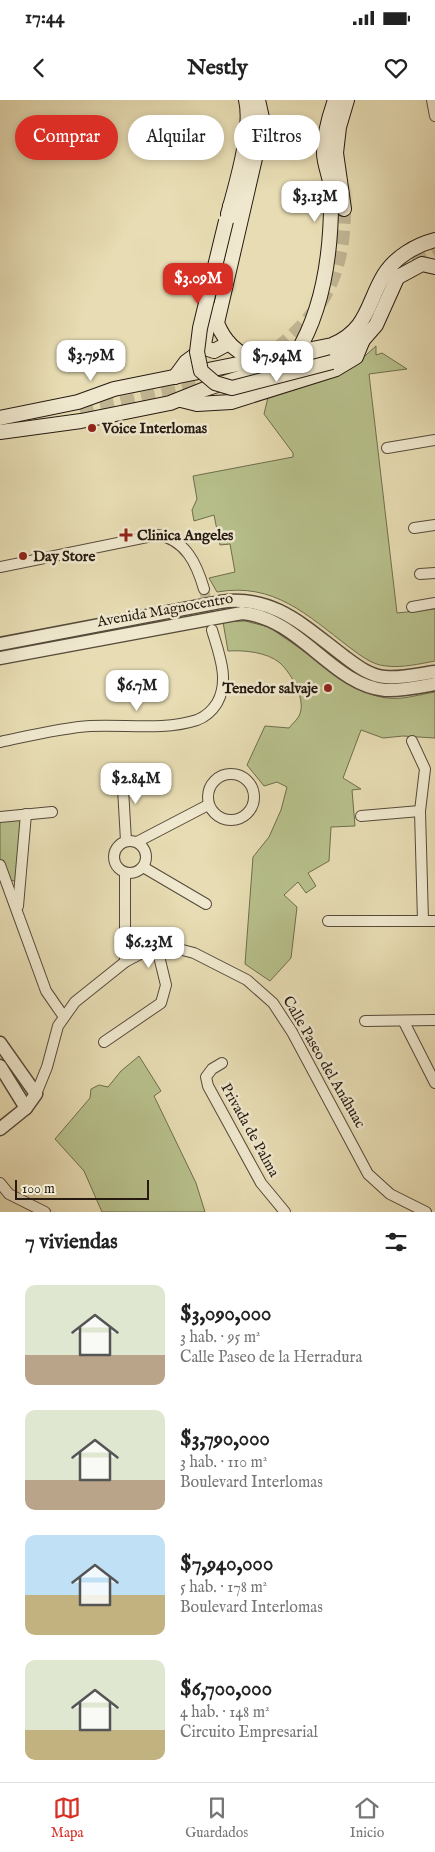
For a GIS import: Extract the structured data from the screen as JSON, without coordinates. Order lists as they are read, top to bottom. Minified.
{"streets":{"street":["Avenida Magnocentro","Calle Paseo del Anáhuac","Privada de Palma"]},"places":{"other":["Voice Interlomas","Day Store","Tenedor salvaje"],"health":["Clinica Angeles"]},"scale_bar":"100 m","page":{"status":"17:44","header":"Nestly","chip":["Comprar","Alquilar","Filtros"],"price":["$3.13M","$3.09M","$3.79M","$7.94M","$6.7M","$2.84M","$6.23M"],"scale":"100 m","heading":"7 viviendas","list":[{"name":"$3,090,000","note":"3 hab. · 95 m² · Calle Paseo de la Herradura"},{"name":"$3,790,000","note":"3 hab. · 110 m² · Boulevard Interlomas"},{"name":"$7,940,000","note":"5 hab. · 178 m² · Boulevard Interlomas"},{"name":"$6,700,000","note":"4 hab. · 148 m² · Circuito Empresarial"}],"tabs":["Mapa","Guardados","Inicio"]}}
